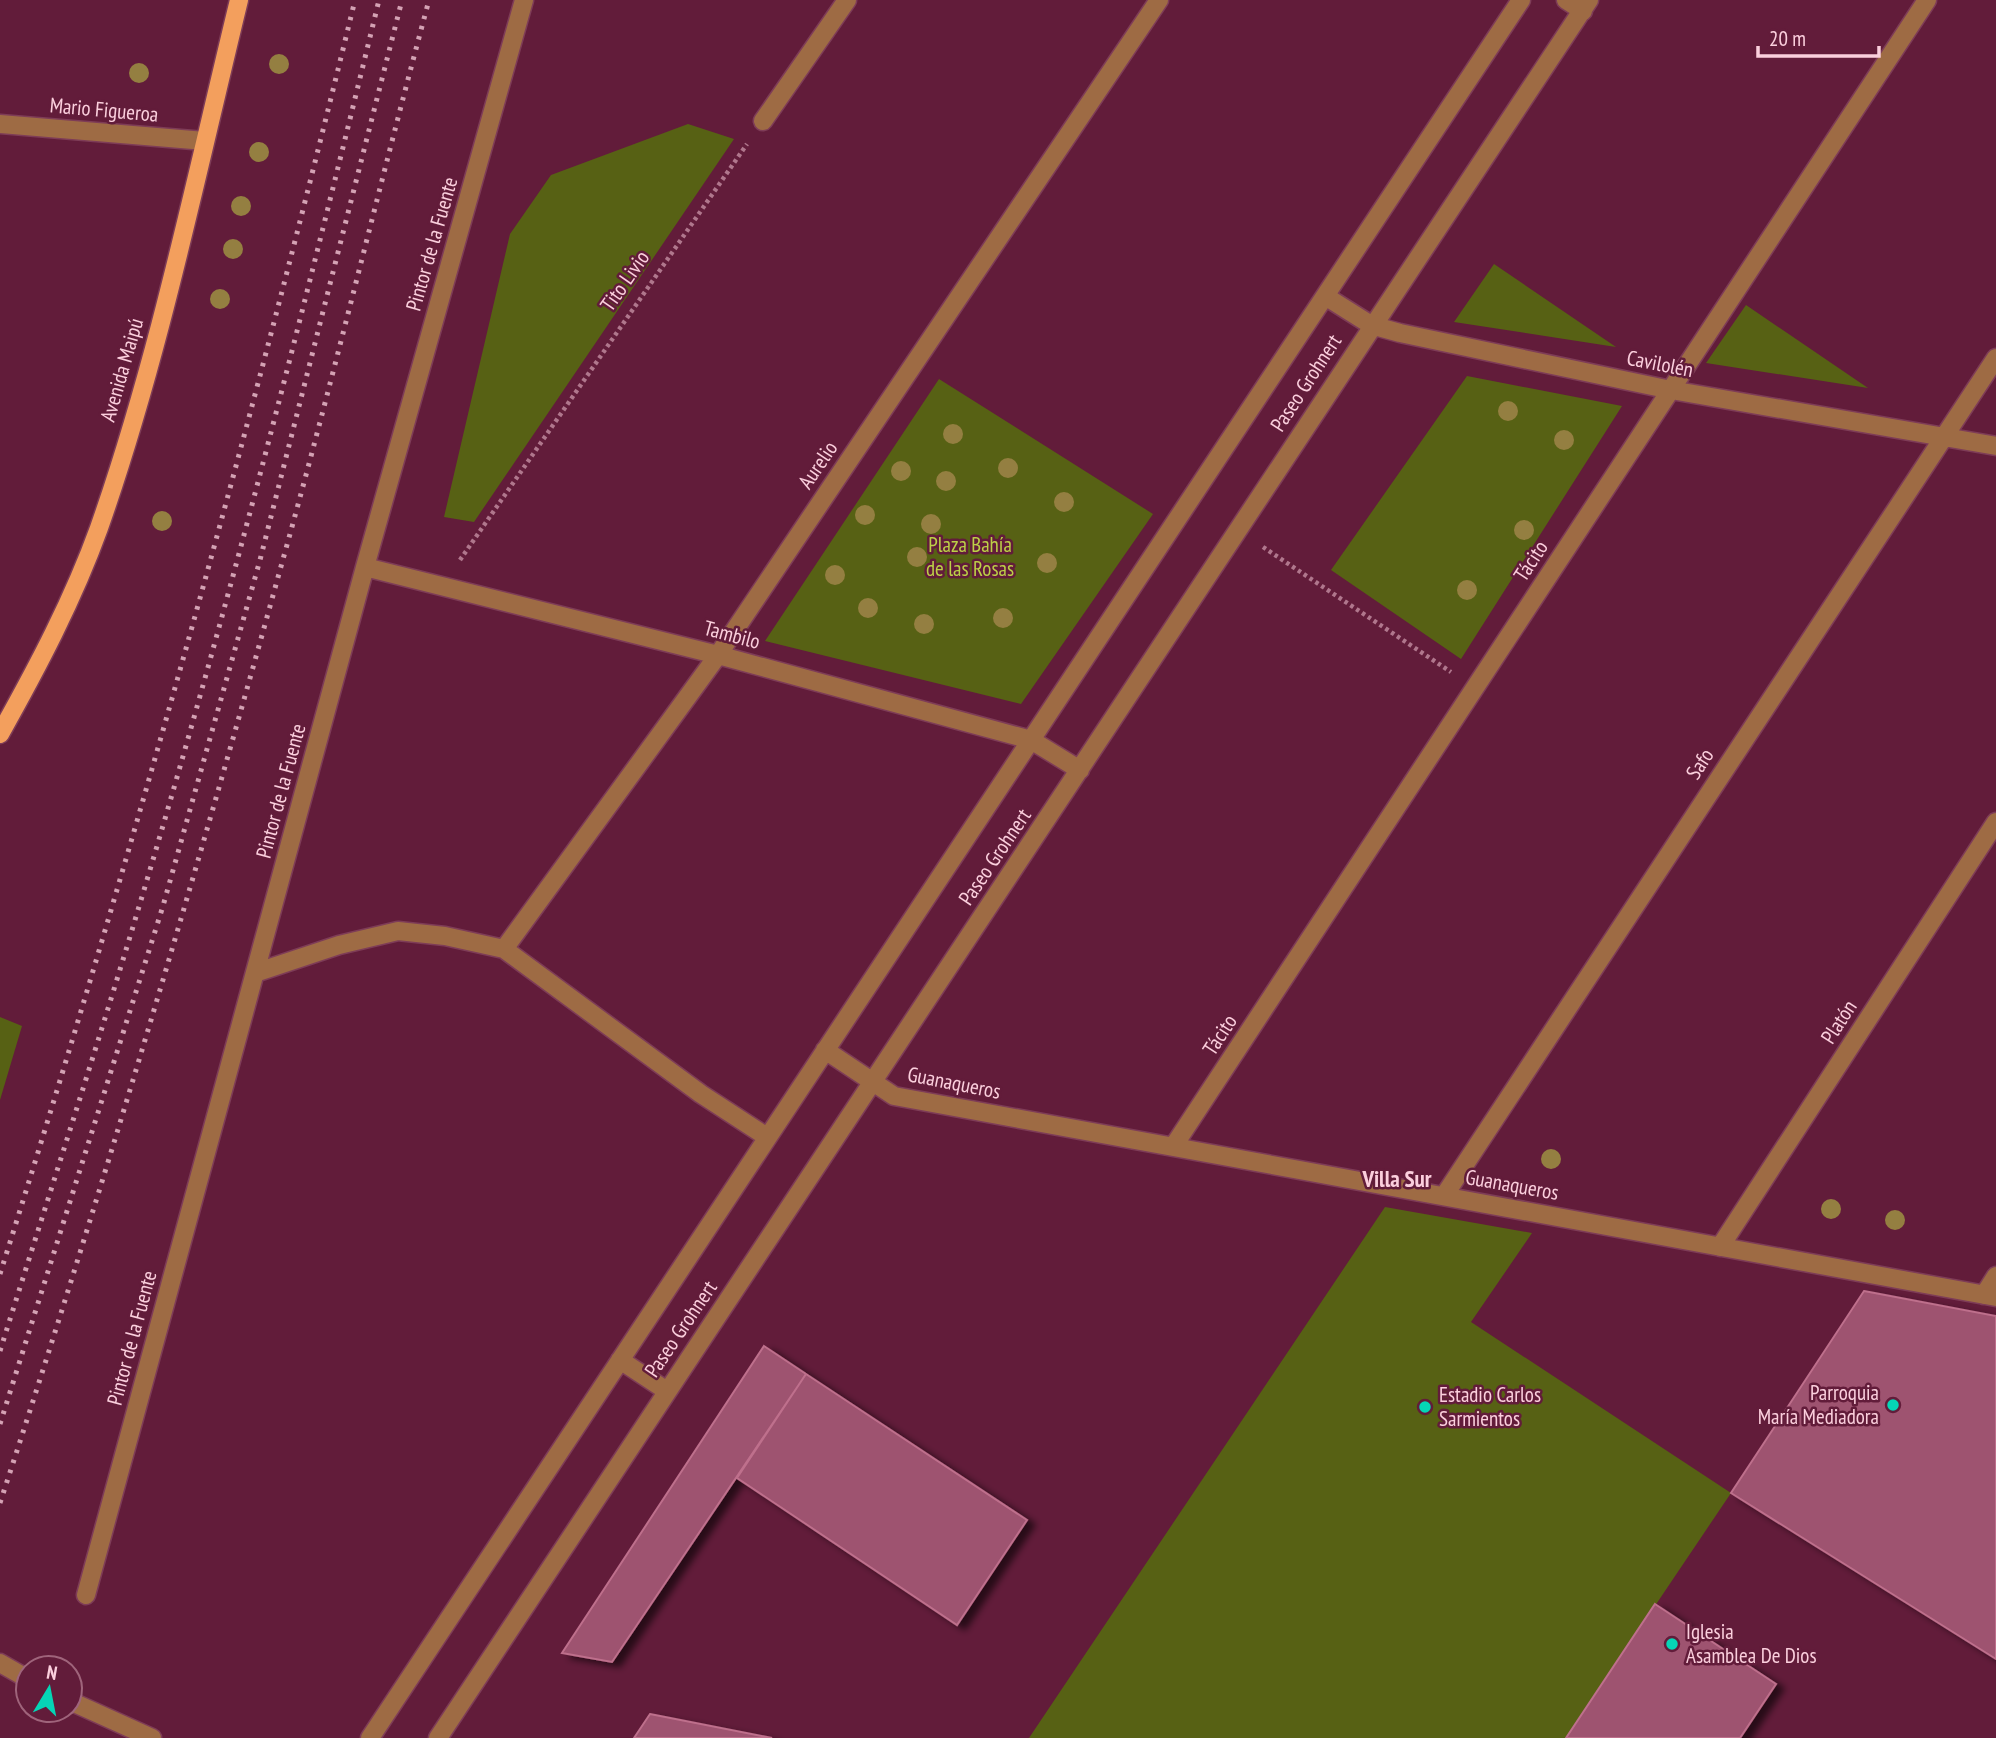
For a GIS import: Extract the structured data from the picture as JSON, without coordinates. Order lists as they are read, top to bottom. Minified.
{"streets":{"main road":["Avenida Maipú"],"street":["Mario Figueroa","Pintor de la Fuente","Cavilolén","Paseo Grohnert","Aurelio","Tácito","Tambilo","Safo","Platón","Guanaqueros"],"path":["Tito Livio"]},"crossings":[["Mario Figueroa","Avenida Maipú"],["Pintor de la Fuente","Tambilo"],["Tito Livio","Tambilo"],["Cavilolén","Paseo Grohnert"],["Cavilolén","Tácito"],["Cavilolén","Safo"],["Paseo Grohnert","Tambilo"],["Paseo Grohnert","Guanaqueros"],["Aurelio","Tambilo"],["Tácito","Guanaqueros"],["Safo","Guanaqueros"],["Platón","Guanaqueros"]],"districts":["Villa Sur"],"parks":["Plaza Bahía de las Rosas"],"places":["Parroquia María Mediadora","Estadio Carlos Sarmientos","Iglesia Asamblea De Dios"],"scale_bar":"20 m","north":"top"}
